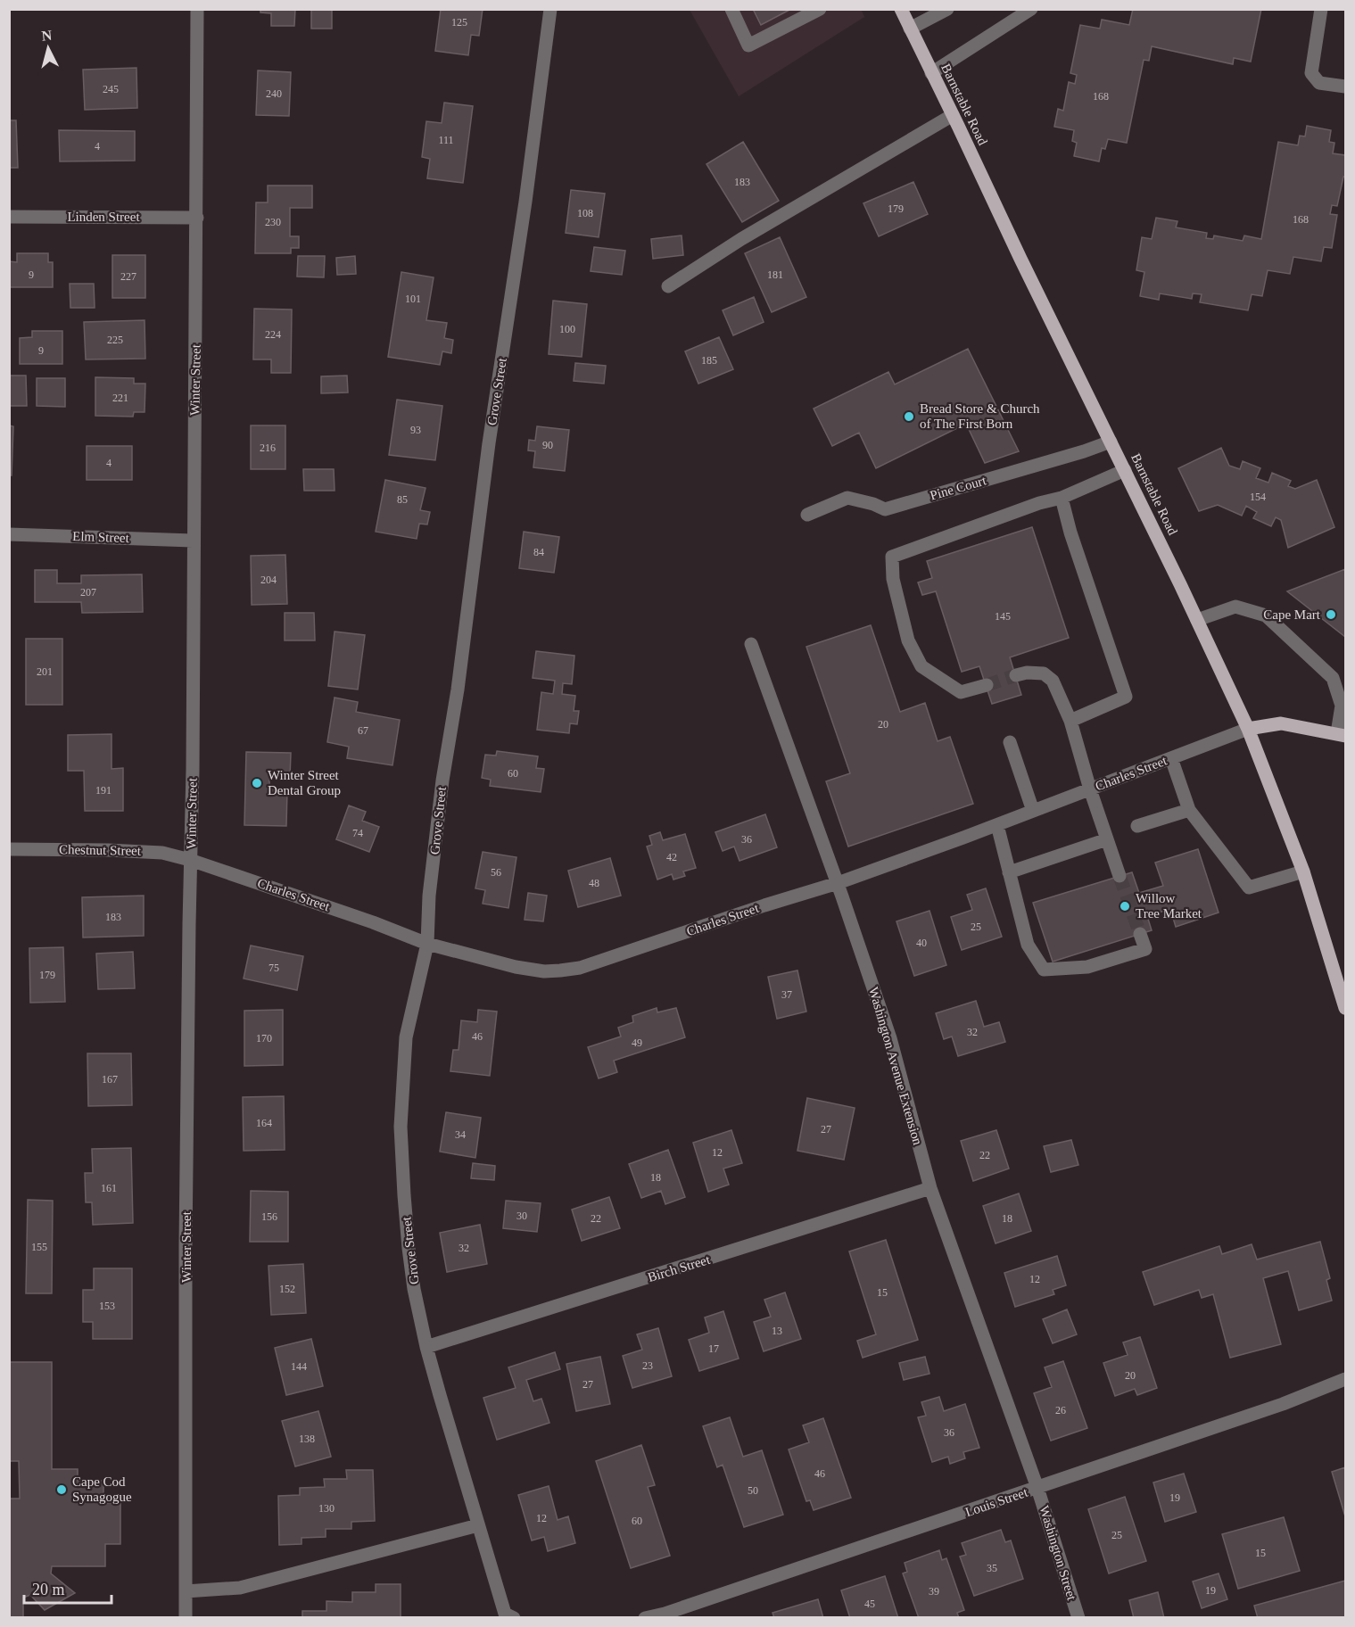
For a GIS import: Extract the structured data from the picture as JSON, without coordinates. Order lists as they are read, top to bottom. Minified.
{"streets":{"main road":["Barnstable Road"],"street":["Linden Street","Winter Street","Grove Street","Pine Court","Elm Street","Charles Street","Chestnut Street","Washington Avenue Extension","Birch Street","Louis Street","Washington Street"]},"crossings":[["Barnstable Road","Pine Court"],["Barnstable Road","Charles Street"],["Linden Street","Winter Street"],["Winter Street","Elm Street"],["Winter Street","Charles Street"],["Winter Street","Chestnut Street"],["Grove Street","Charles Street"],["Grove Street","Birch Street"],["Charles Street","Chestnut Street"],["Charles Street","Washington Avenue Extension"],["Washington Avenue Extension","Birch Street"],["Washington Avenue Extension","Louis Street"],["Washington Avenue Extension","Washington Street"],["Louis Street","Washington Street"]],"places":["Bread Store & Church of The First Born","Cape Mart","Winter Street Dental Group","Willow Tree Market","Cape Cod Synagogue"],"house_numbers":["125","245","240","168","111","4","183","179","108","168","230","9","181","227","101","100","224","225","9","185","221","93","90","216","4","154","85","84","204","207","145","201","20","67","60","191","74","36","42","56","48","183","25","40","75","179","37","32","46","170","49","167","164","27","34","12","22","18","161","30","156","22","18","155","32","12","152","15","153","13","17","23","144","20","27","26","36","138","46","50","19","130","12","60","25","15","35","19","39","45"],"scale_bar":"20 m","north":"top"}
